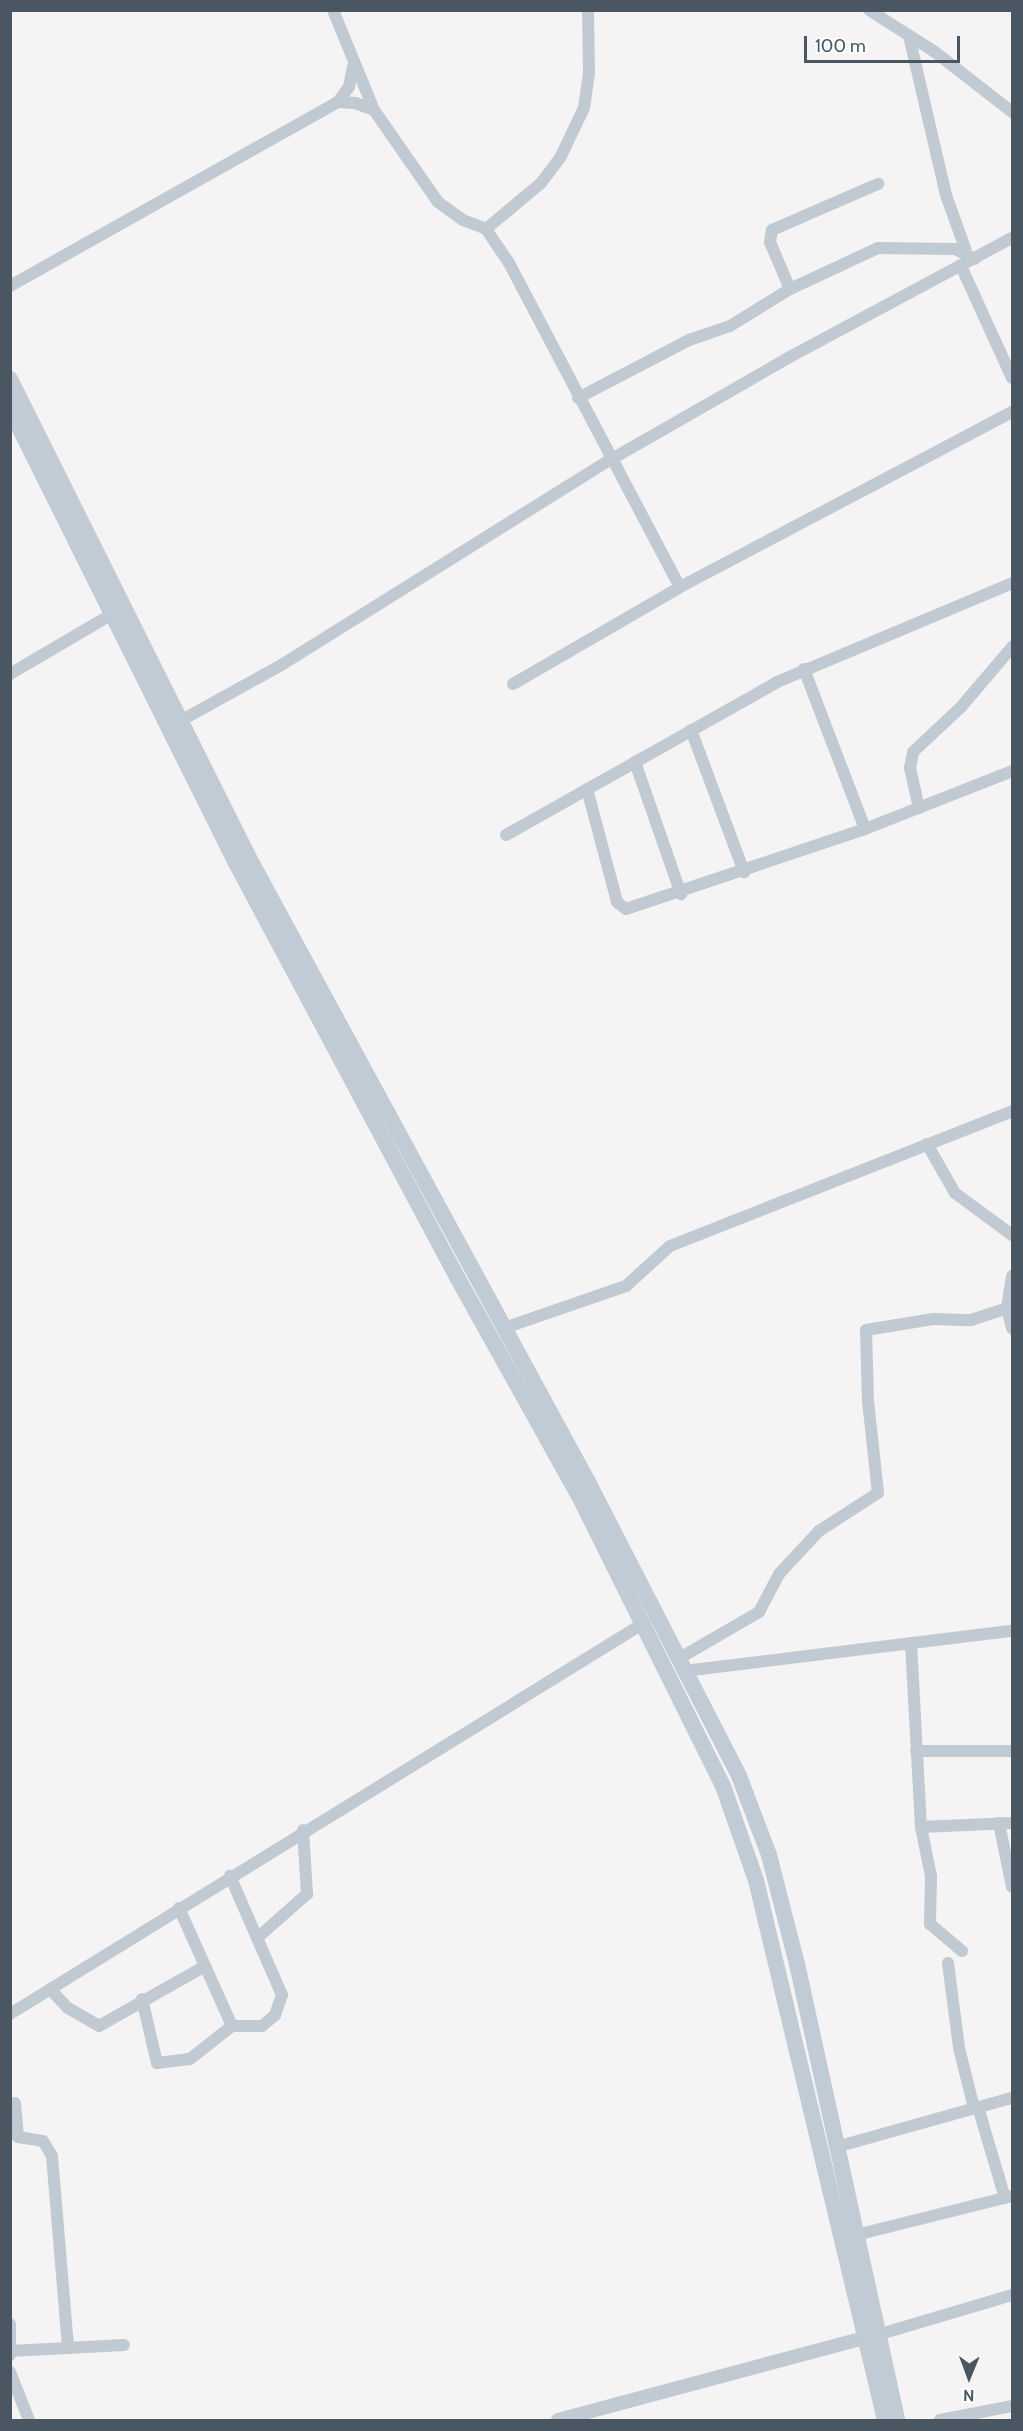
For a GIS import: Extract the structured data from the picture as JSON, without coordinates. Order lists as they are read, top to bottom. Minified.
{"scale_bar":"100 m","north":"bottom"}
